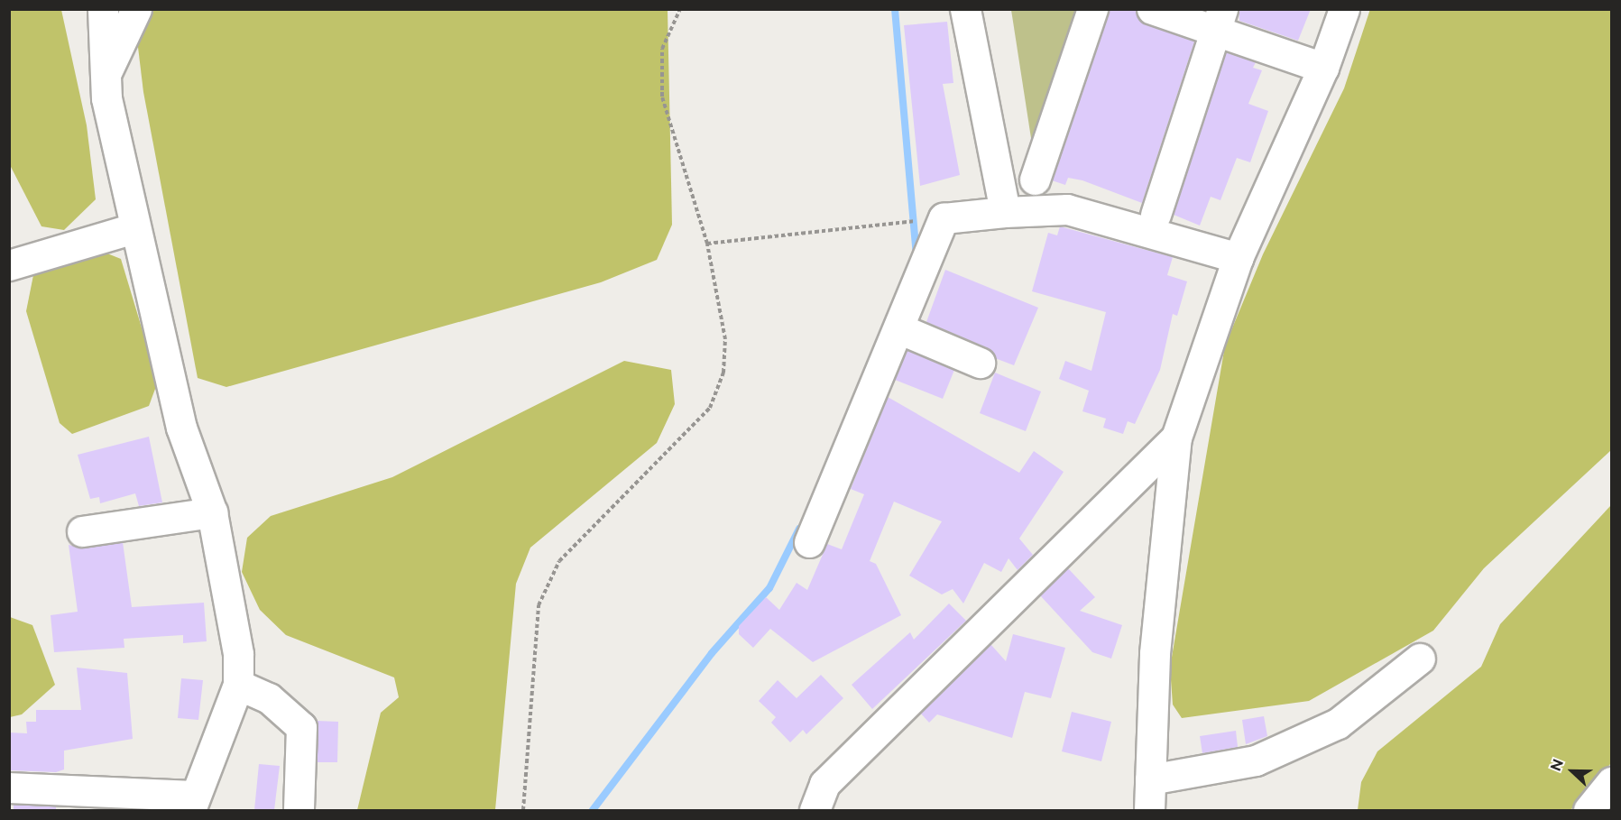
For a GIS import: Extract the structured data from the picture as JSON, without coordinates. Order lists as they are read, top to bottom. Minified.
{"north":"left"}
